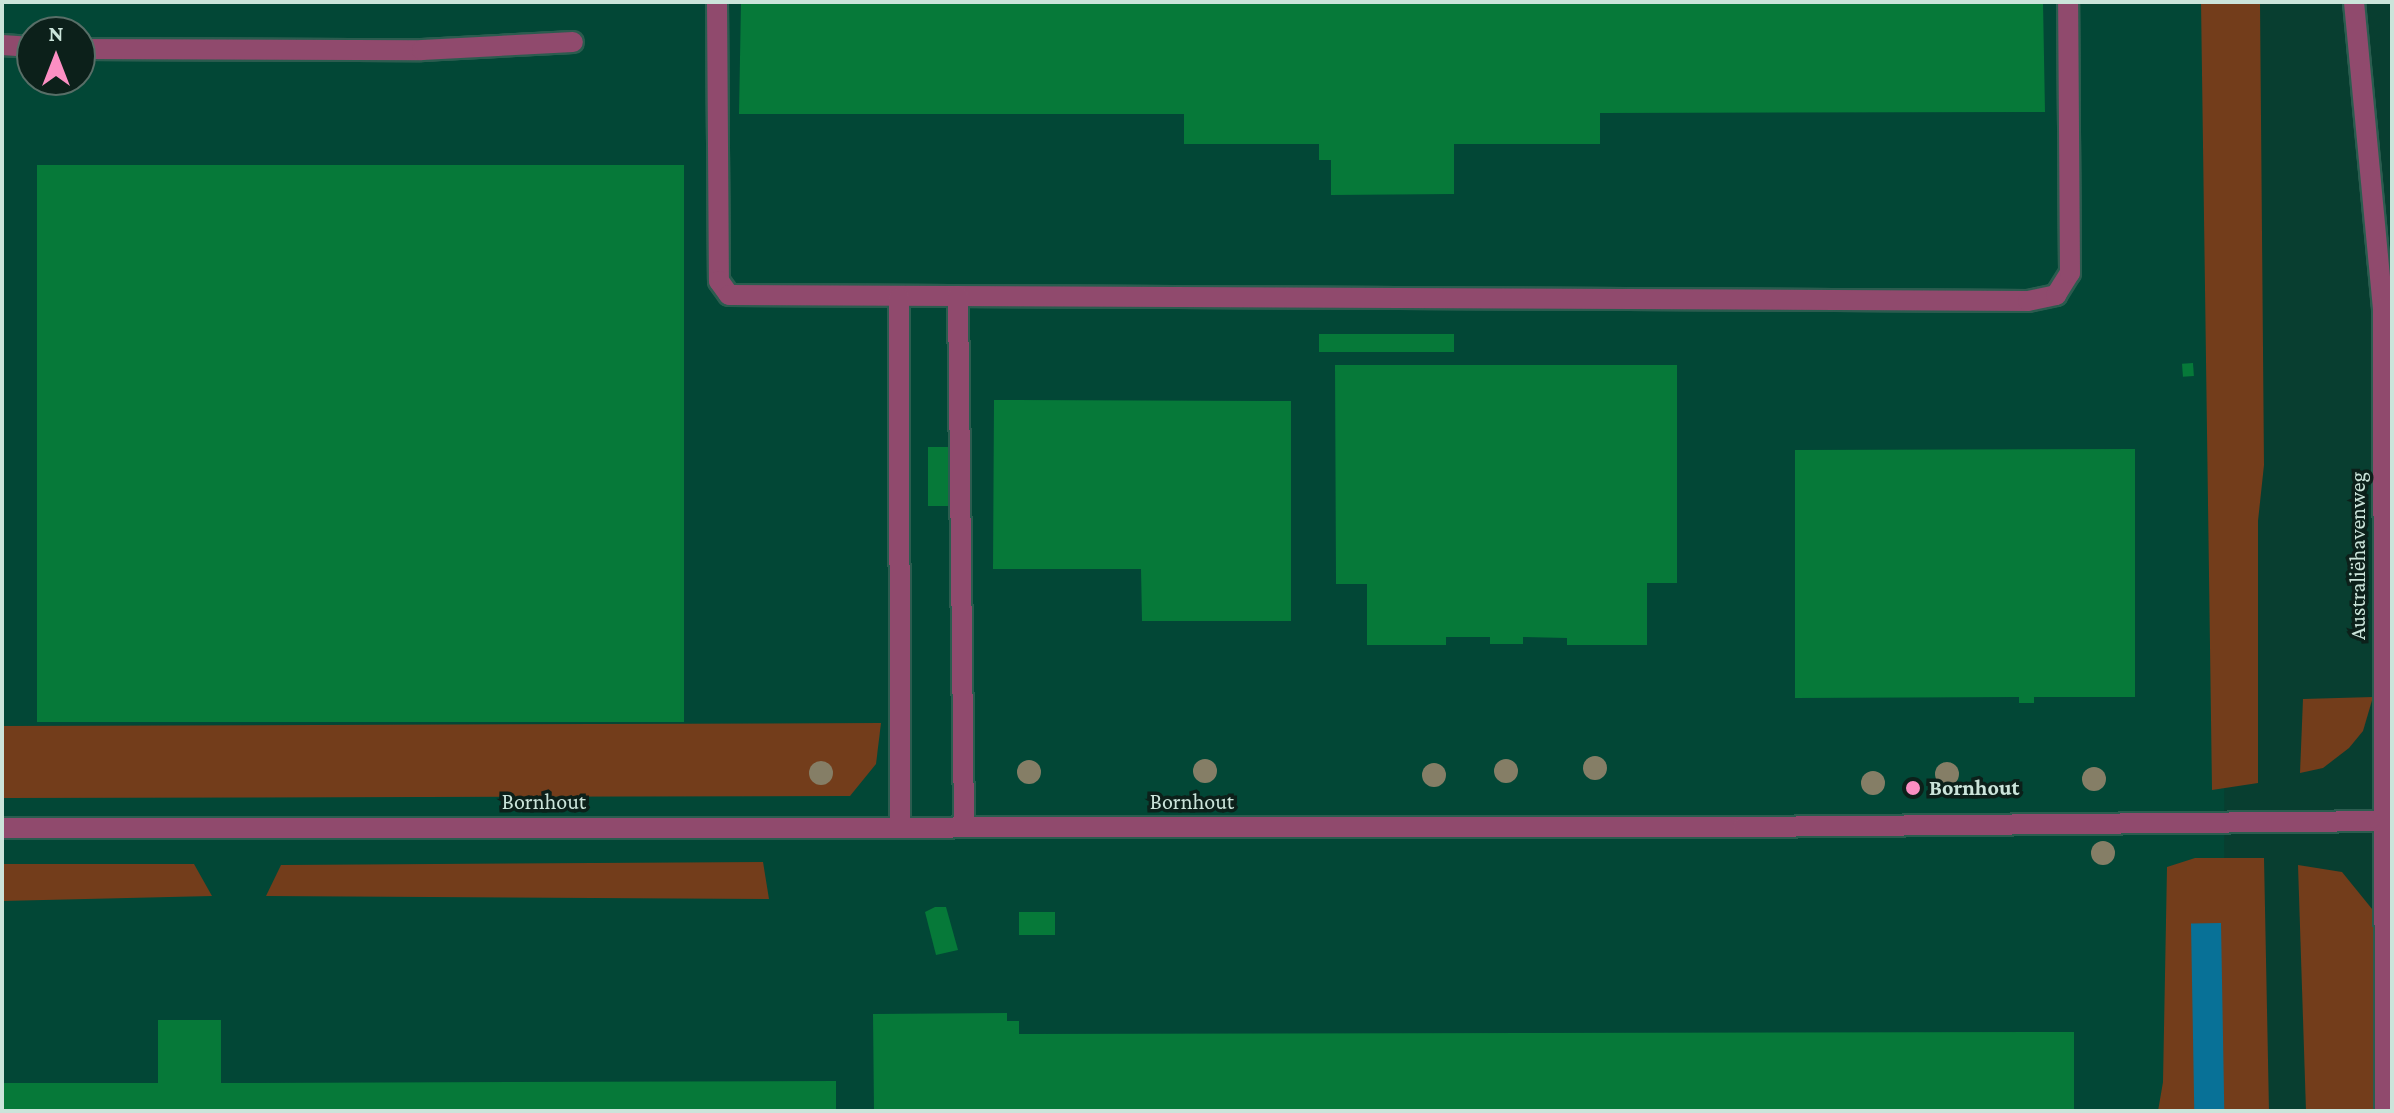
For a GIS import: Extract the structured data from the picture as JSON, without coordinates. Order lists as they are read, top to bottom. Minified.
{"streets":{"street":["Australiëhavenweg","Bornhout"]},"crossings":[["Australiëhavenweg","Bornhout"]],"places":["Bornhout"],"north":"top"}
